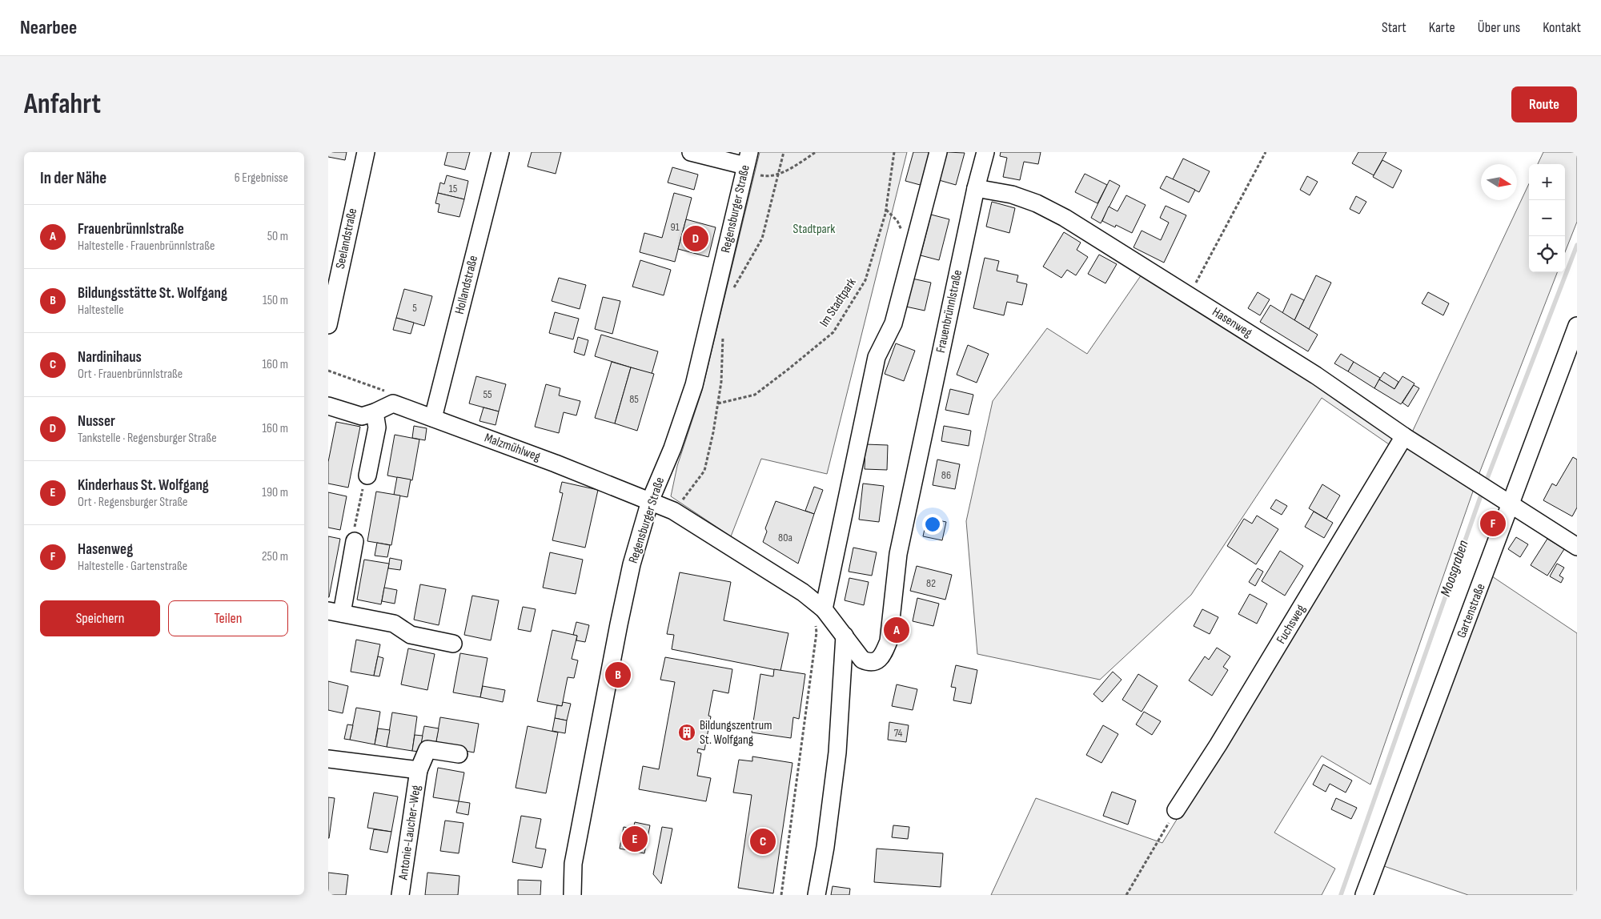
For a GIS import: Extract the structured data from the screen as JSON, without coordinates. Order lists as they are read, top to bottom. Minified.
{"streets":{"street":["Regensburger Straße","Seelandstraße","Hollandstraße","Frauenbrünnlstraße","Hasenweg","Malzmühlweg","Gartenstraße","Fuchsweg","Antonie-Laucher-Weg"],"path":["Im Stadtpark"]},"crossings":[["Regensburger Straße","Frauenbrünnlstraße"],["Regensburger Straße","Malzmühlweg"],["Hollandstraße","Malzmühlweg"],["Frauenbrünnlstraße","Hasenweg"],["Frauenbrünnlstraße","Malzmühlweg"],["Hasenweg","Gartenstraße"],["Hasenweg","Fuchsweg"]],"water":["Moosgraben"],"parks":["Stadtpark"],"places":{"building":["Bildungszentrum St. Wolfgang"]},"house_numbers":["15","91","5","55","85","86","80a","82","74"],"north":"right","page":{"header":"Nearbee","nav":["Start","Karte","Über uns","Kontakt"],"buttons":["Route",["Speichern","Teilen"]],"title":"Anfahrt","heading":["In der Nähe","6 Ergebnisse"],"map_buttons":["+","−"],"list":[{"mark":"A","name":"Frauenbrünnlstraße","note":"Haltestelle · Frauenbrünnlstraße","value":"50 m"},{"mark":"B","name":"Bildungsstätte St. Wolfgang","note":"Haltestelle","value":"150 m"},{"mark":"C","name":"Nardinihaus","note":"Ort · Frauenbrünnlstraße","value":"160 m"},{"mark":"D","name":"Nusser","note":"Tankstelle · Regensburger Straße","value":"160 m"},{"mark":"E","name":"Kinderhaus St. Wolfgang","note":"Ort · Regensburger Straße","value":"190 m"},{"mark":"F","name":"Hasenweg","note":"Haltestelle · Gartenstraße","value":"250 m"}],"pins":["D","F","A","B","E","C"]}}
